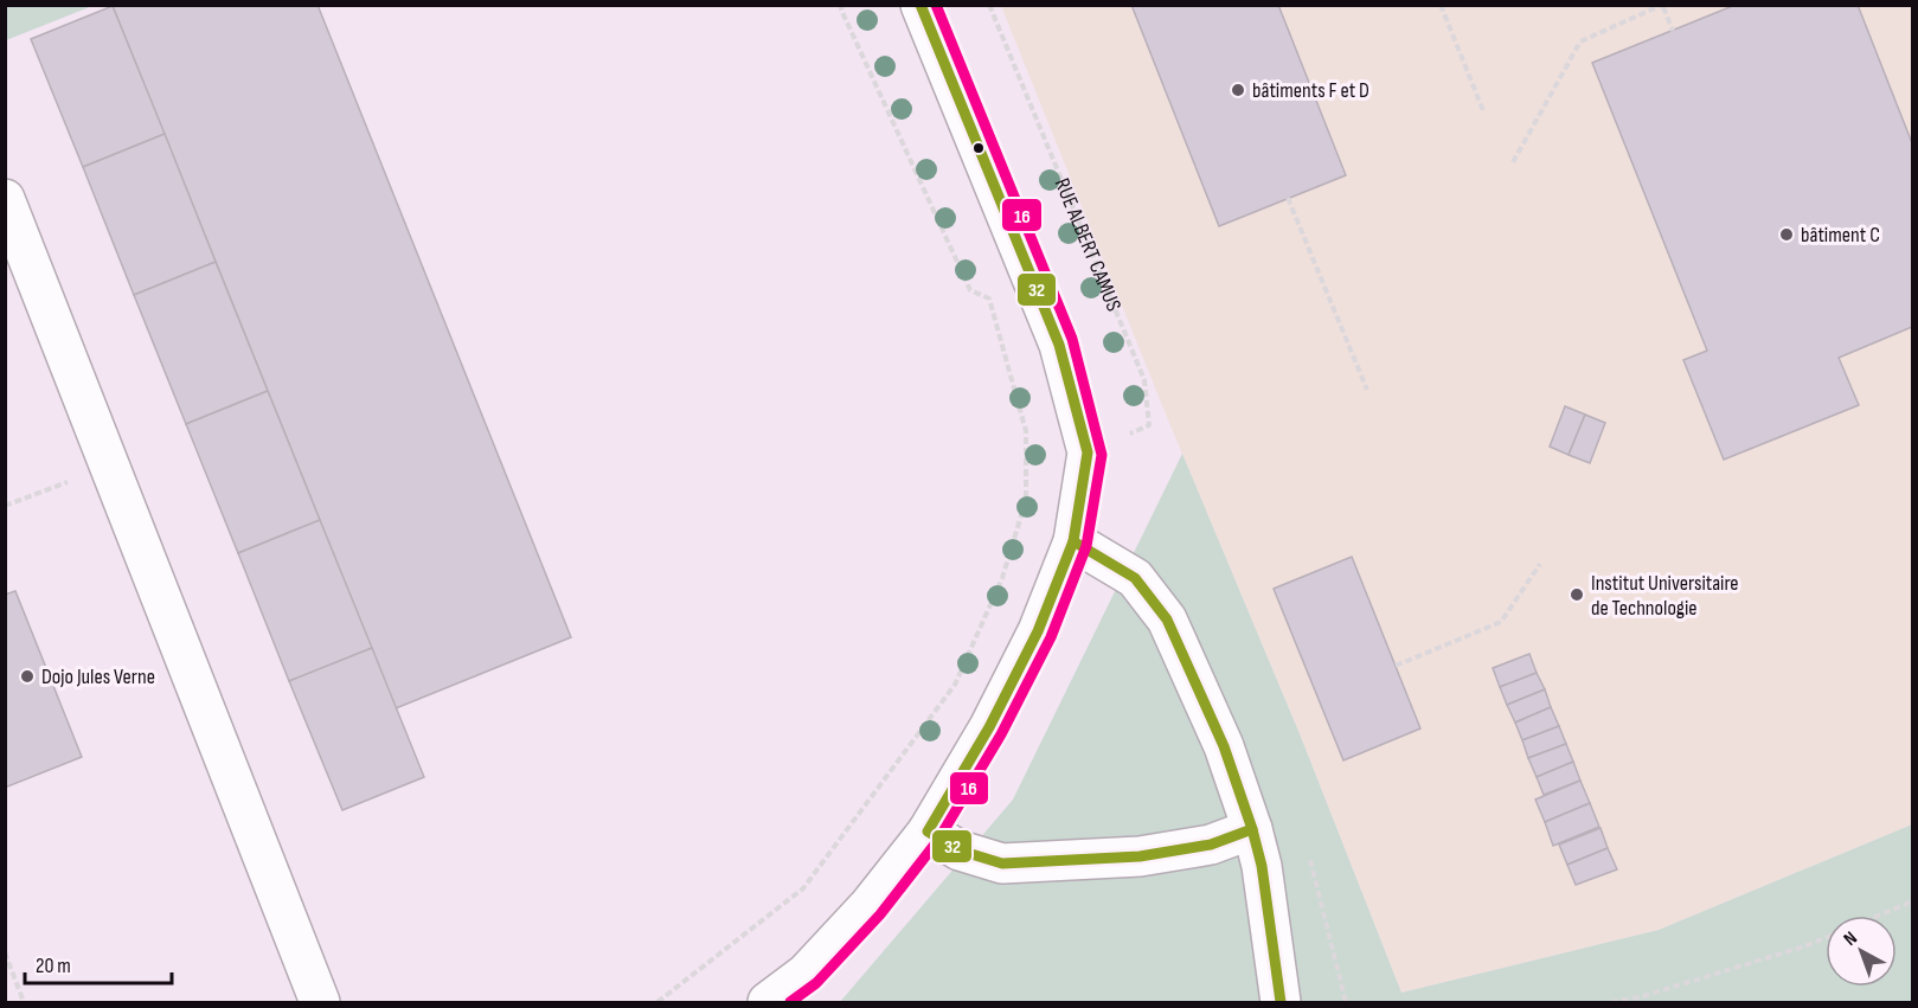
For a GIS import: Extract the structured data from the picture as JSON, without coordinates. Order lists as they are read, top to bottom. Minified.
{"streets":{"path":["RUE ALBERT CAMUS"]},"places":["bâtiments F et D","bâtiment C","Institut Universitaire de Technologie","Dojo Jules Verne"],"lines":["transit line 32","transit line 16"],"scale_bar":"20 m","north":"top left"}
